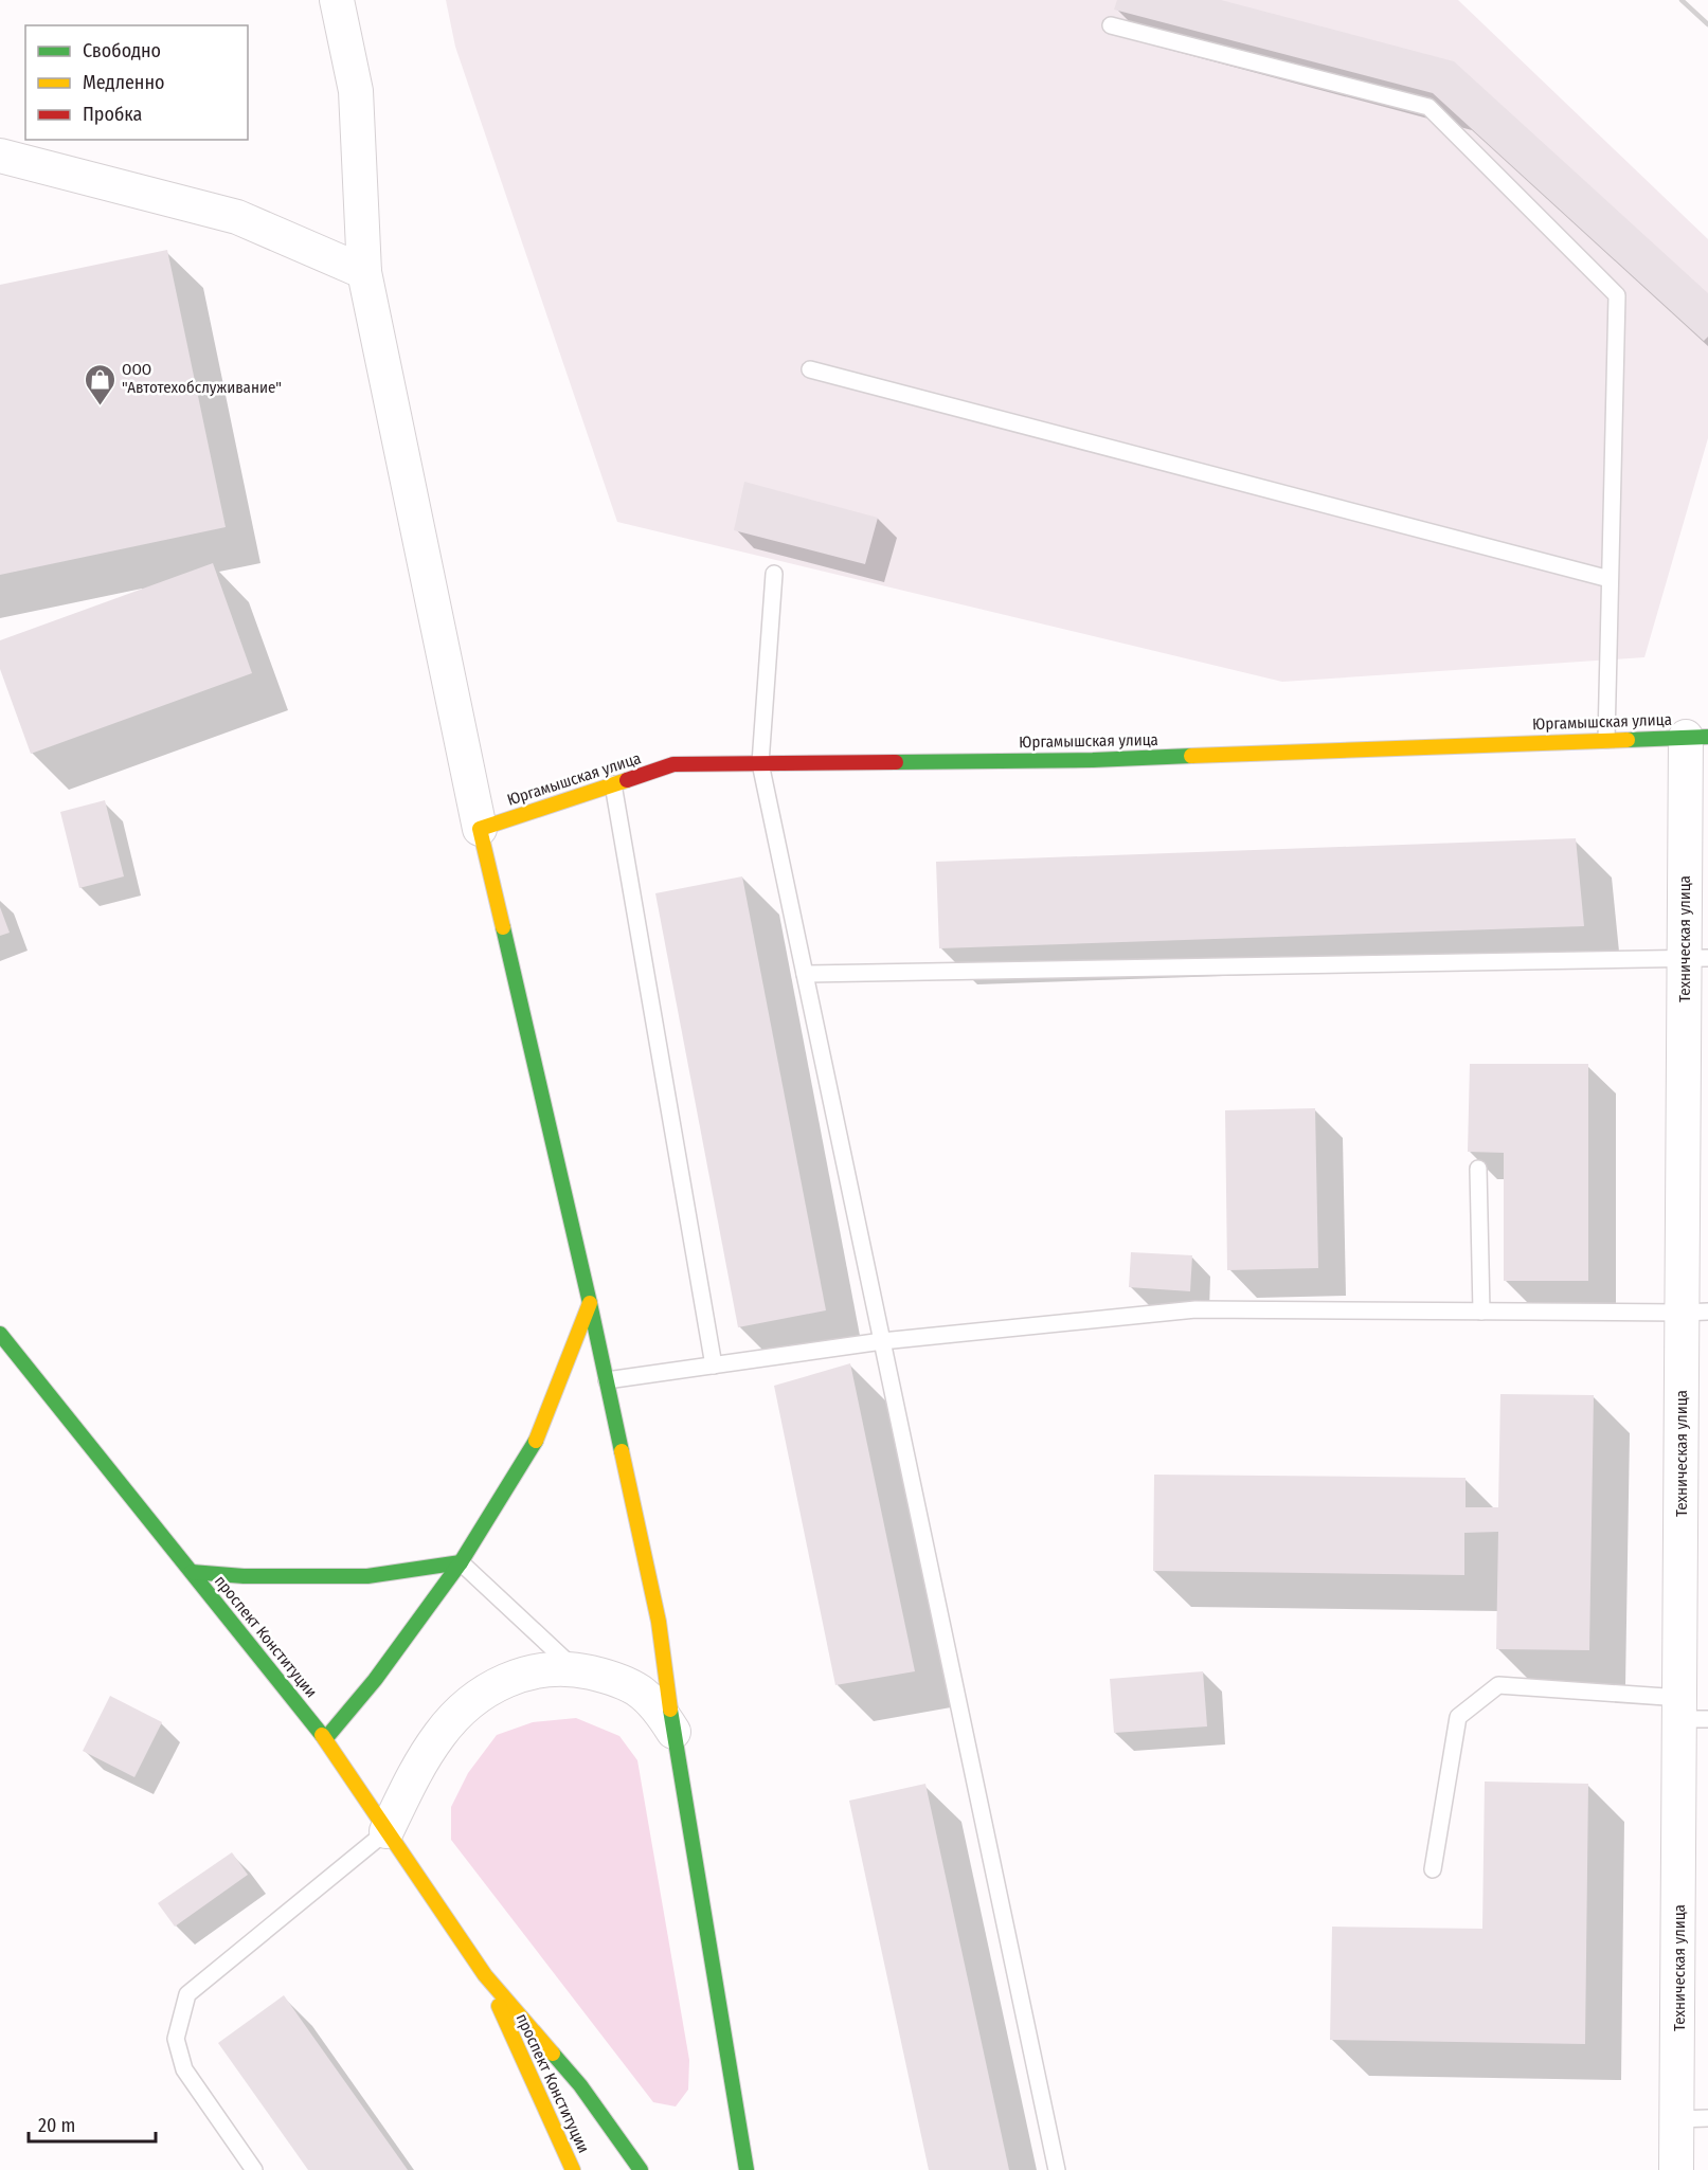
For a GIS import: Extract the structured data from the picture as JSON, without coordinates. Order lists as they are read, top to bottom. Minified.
{"streets":{"street":["Юргамышская улица","Техническая улица","проспект Конституции"]},"crossings":[["Юргамышская улица","Техническая улица"]],"places":{"shop":["ООО \"Автотехобслуживание\""]},"legend":["Свободно","Медленно","Пробка"],"scale_bar":"20 m"}
